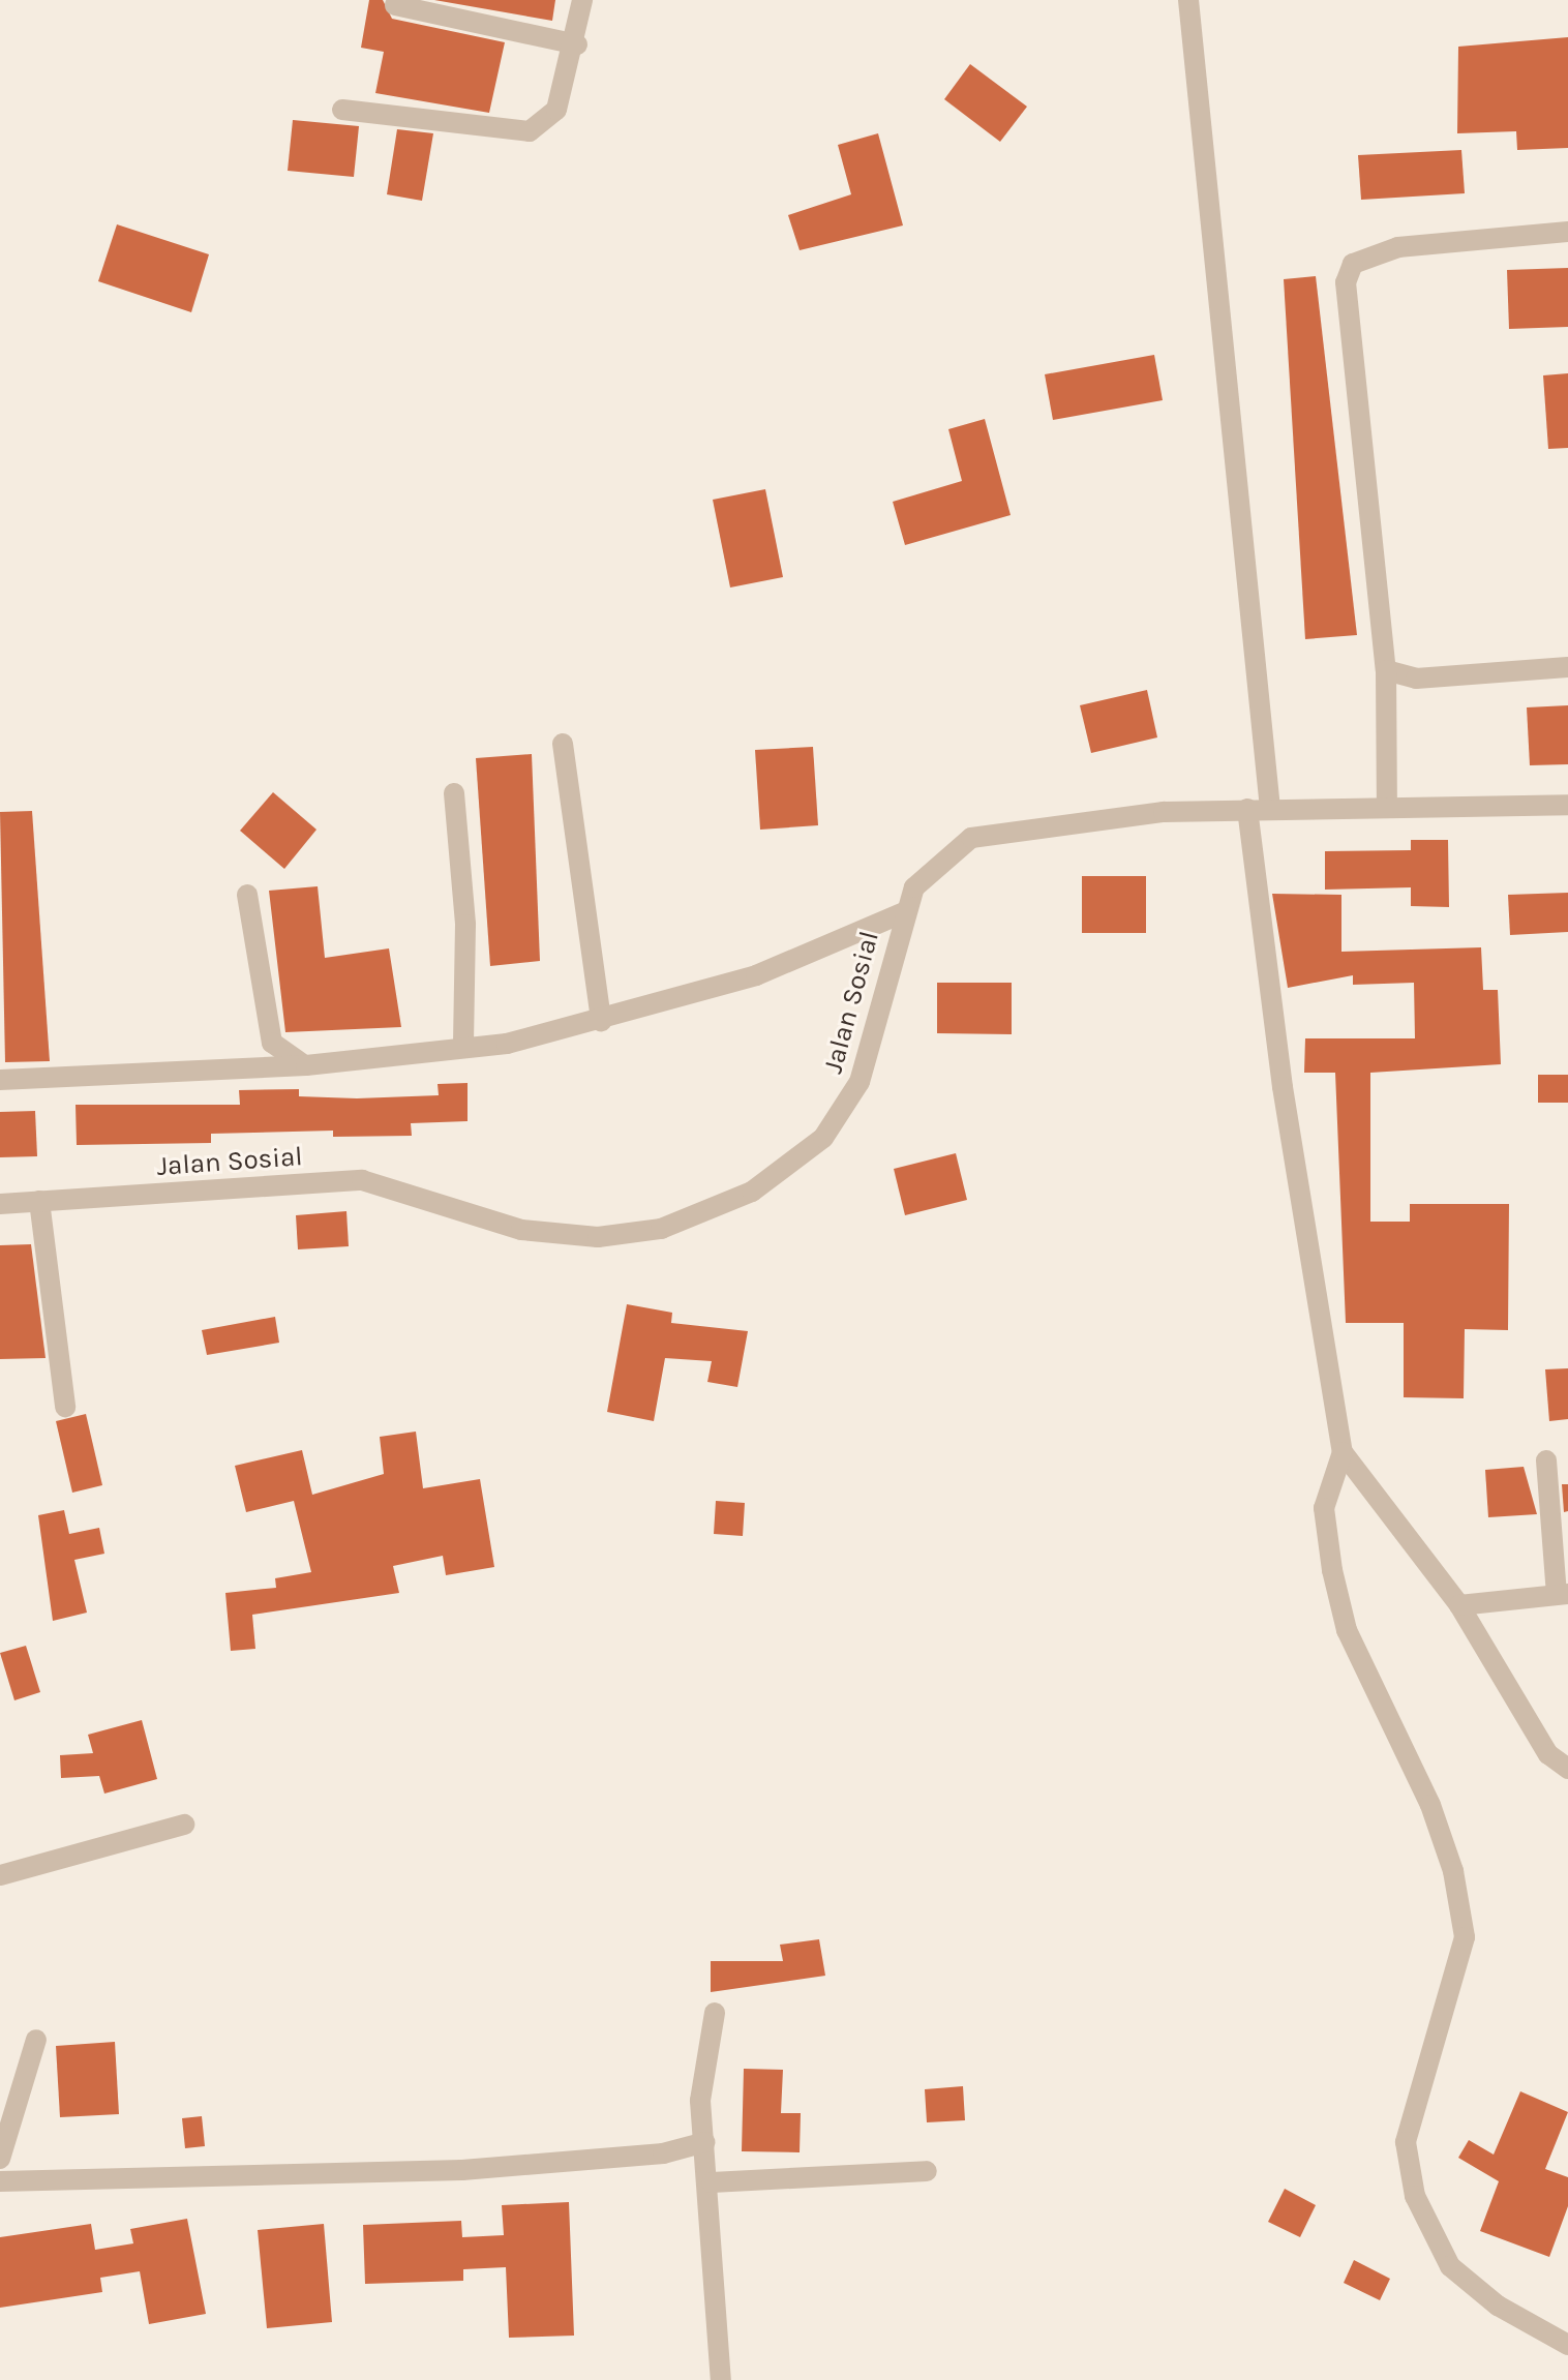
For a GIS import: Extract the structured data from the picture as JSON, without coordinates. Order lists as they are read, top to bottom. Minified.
{"streets":{"street":["Jalan Sosial"]}}
